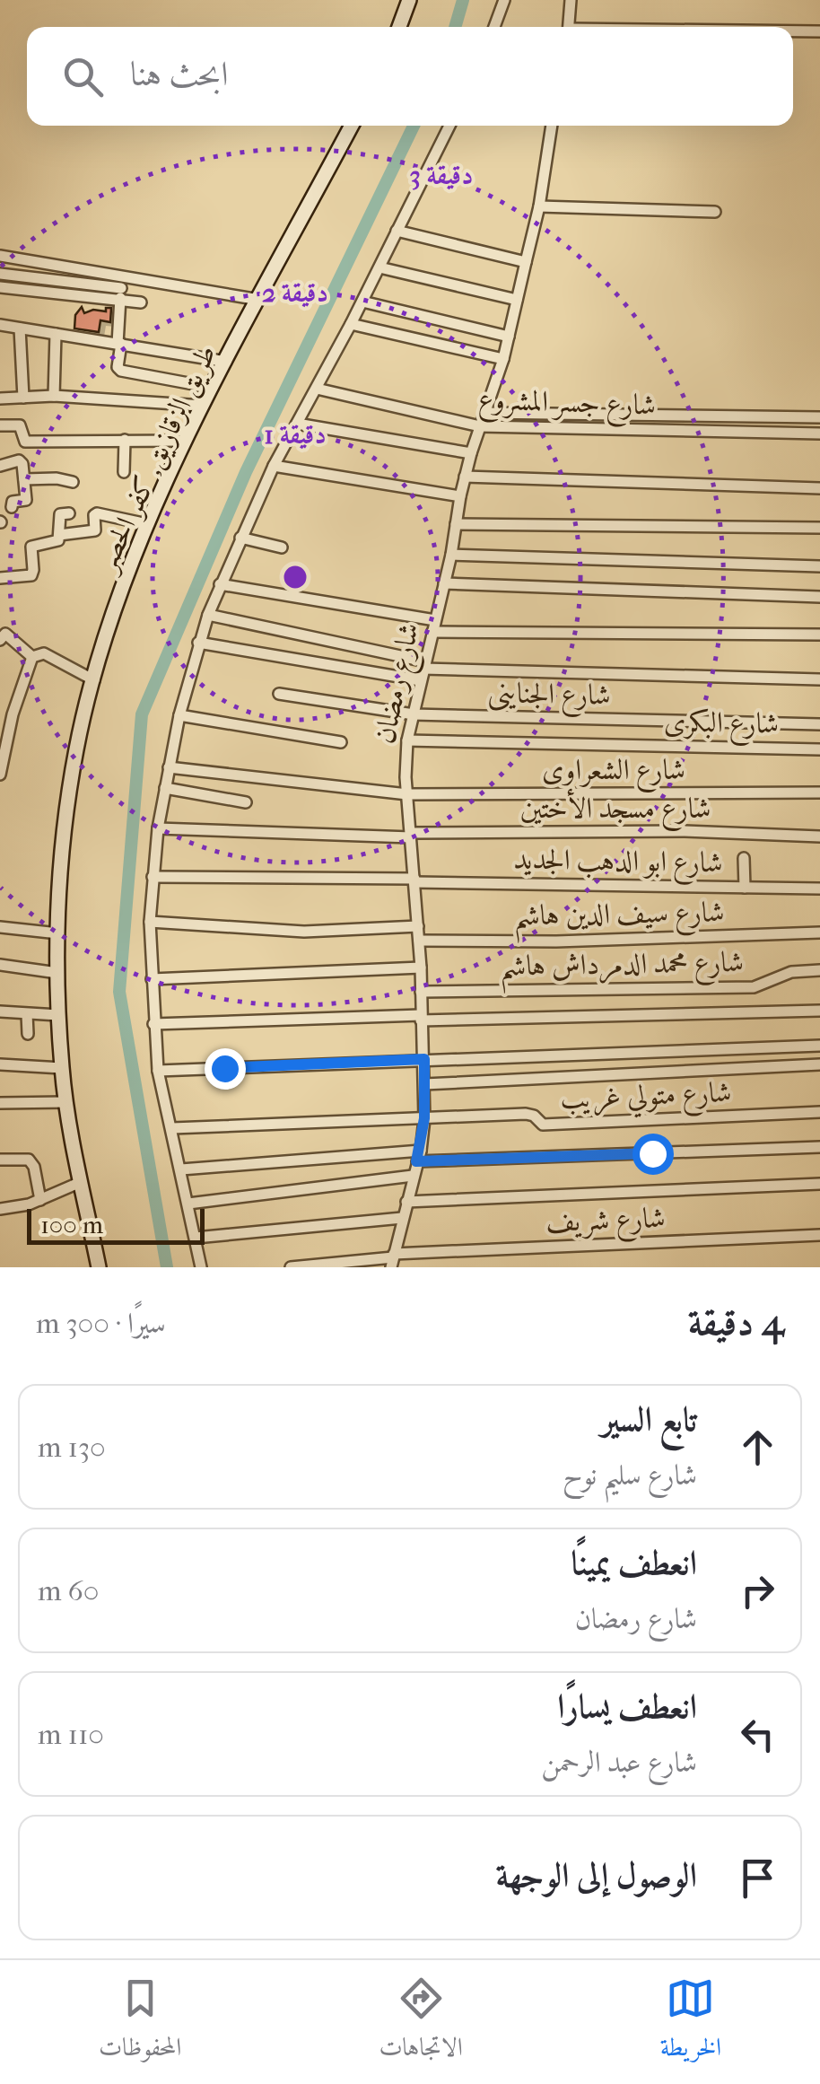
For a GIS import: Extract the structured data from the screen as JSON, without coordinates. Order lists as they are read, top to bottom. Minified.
{"streets":{"main road":["طريق الزقازيق, كفر الحصر"],"street":["شارع جسر المشروع","شارع رمضان","شارع الجناينى","شارع البكرى","شارع الشعراوى","شارع مسجد الأختين","شارع ابو الدهب الجديد","شارع سيف الدين هاشم","شارع محمد الدمرداش هاشم","شارع متولي غريب","شارع شريف"]},"crossings":[["شارع جسر المشروع","شارع رمضان"],["شارع رمضان","شارع الجناينى"],["شارع رمضان","شارع البكرى"],["شارع رمضان","شارع الشعراوى"],["شارع رمضان","شارع مسجد الأختين"],["شارع رمضان","شارع ابو الدهب الجديد"],["شارع رمضان","شارع سيف الدين هاشم"],["شارع رمضان","شارع محمد الدمرداش هاشم"],["شارع رمضان","شارع متولي غريب"],["شارع رمضان","شارع شريف"]],"scale_bar":"100 m","page":{"search":"ابحث هنا","scale":"100 m","heading":["4 دقيقة","سيرًا · 300 m"],"list":[["تابع السير","شارع سليم نوح","130 m"],["انعطف يمينًا","شارع رمضان","60 m"],["انعطف يسارًا","شارع عبد الرحمن","110 m"],"الوصول إلى الوجهة"],"nav":["الخريطة","الاتجاهات","المحفوظات"]},"rings":["3 دقيقة","2 دقيقة","1 دقيقة"]}
